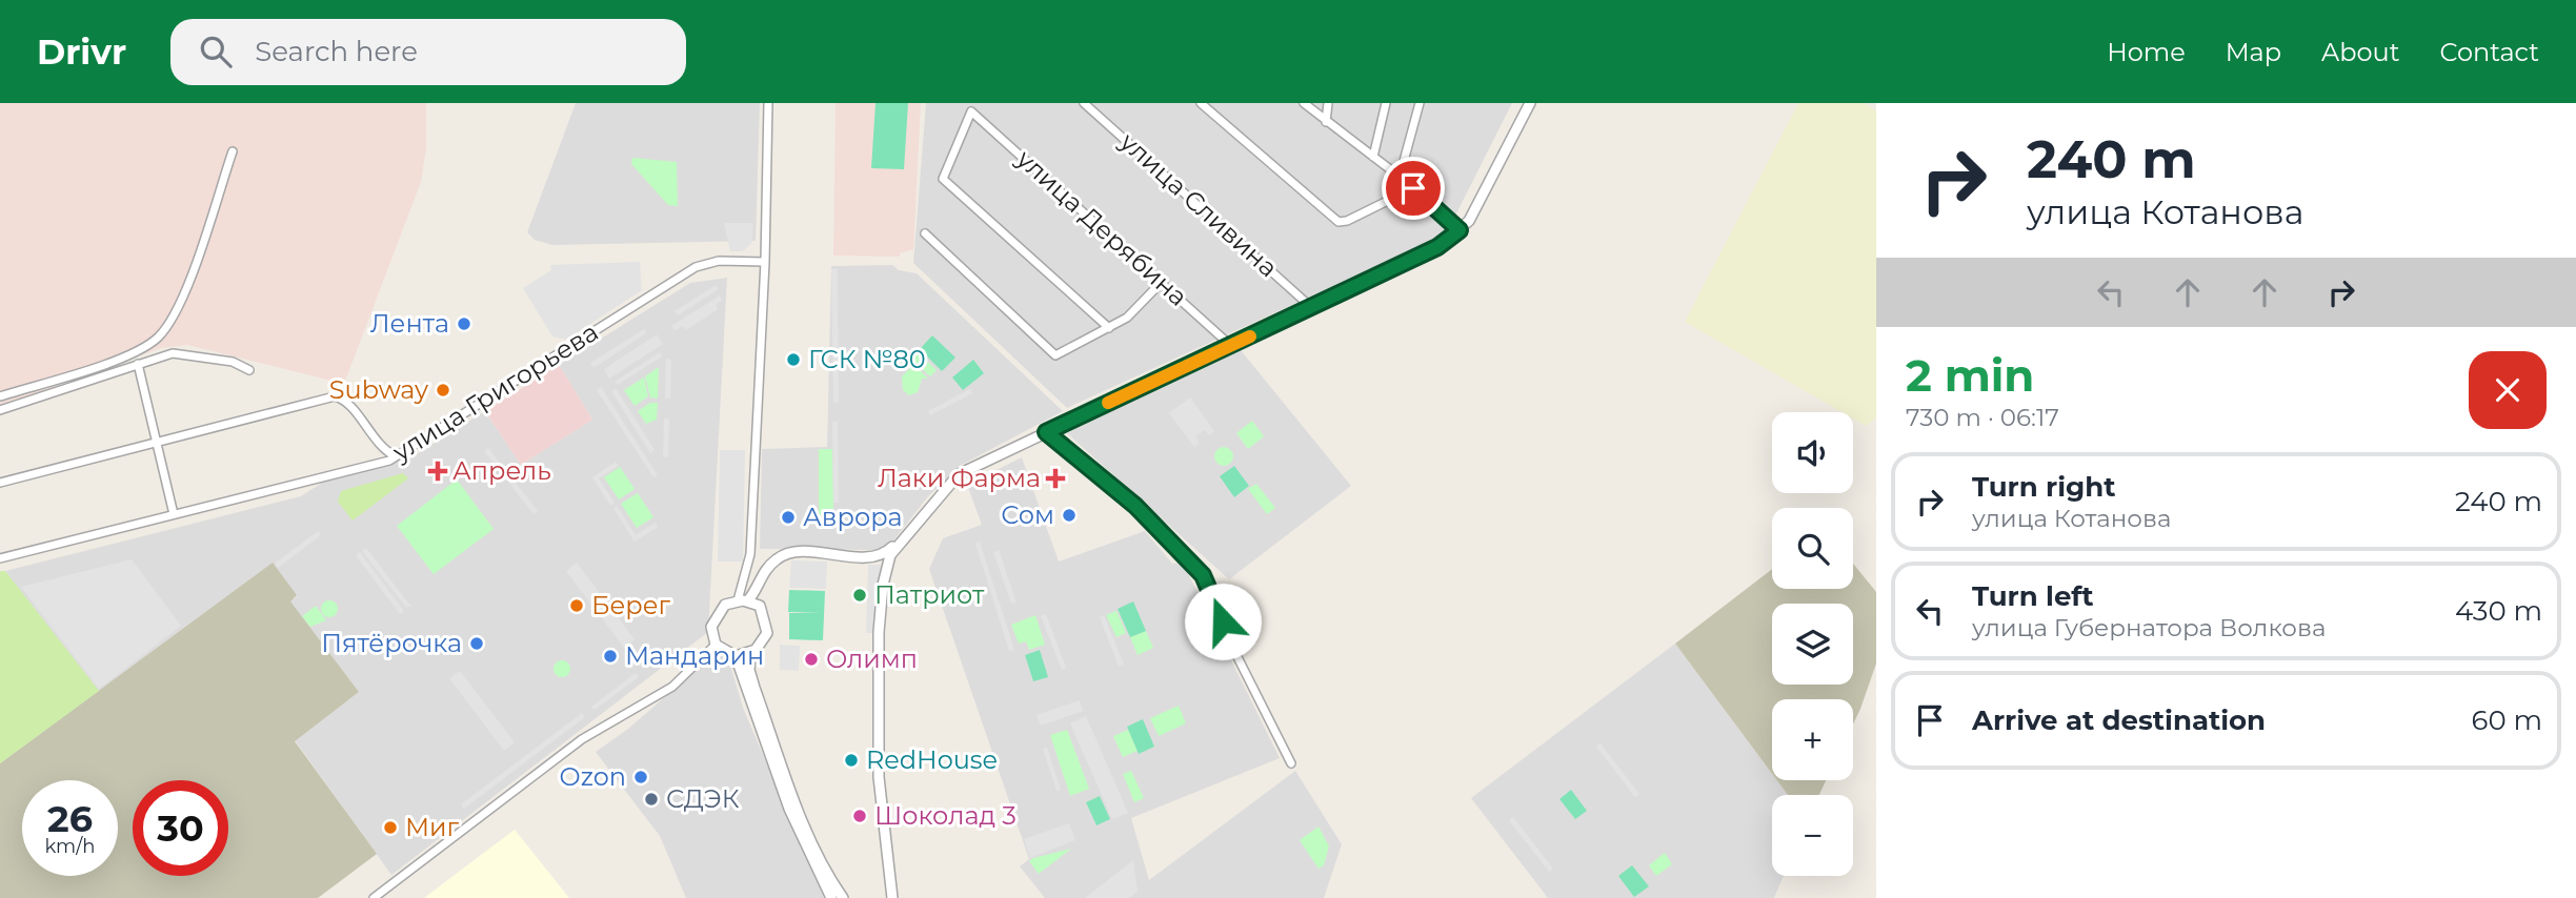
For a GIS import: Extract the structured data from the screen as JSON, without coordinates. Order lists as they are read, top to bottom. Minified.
{"streets":{"street":["улица Сливина","улица Дерябина","улица Григорьева"]},"places":{"other":["Лента","ГСК №80","Subway","Сом","Аврора","Патриот","Берег","Пятёрочка","Мандарин","Олимп","RedHouse","Ozon","СДЭК","Шоколад 3","Миг"],"health":["Апрель","Лаки Фарма"]},"page":{"header":"Drivr","search":"Search here","nav":["Home","Map","About","Contact"],"turn":["240 m","улица Котанова"],"heading":["2 min","730 m · 06:17"],"map_buttons":["+","−"],"list":[{"name":"Turn right","note":"улица Котанова","value":"240 m"},{"name":"Turn left","note":"улица Губернатора Волкова","value":"430 m"},{"name":"Arrive at destination","value":"60 m"}],"speed":"26 km/h","limit":"30"}}
